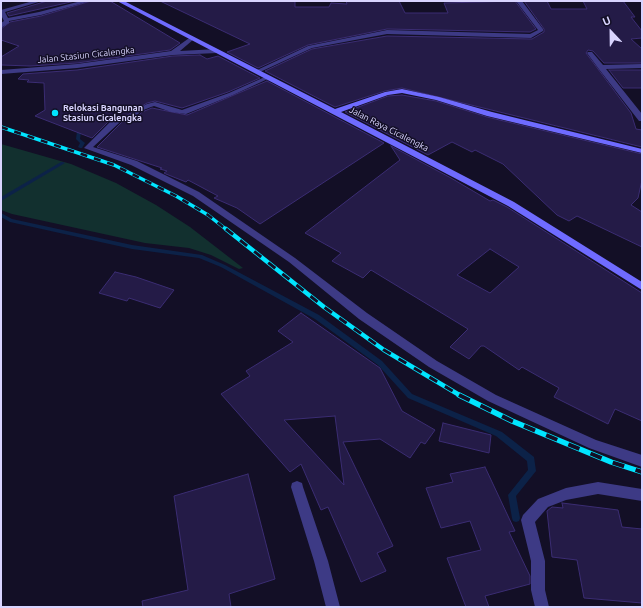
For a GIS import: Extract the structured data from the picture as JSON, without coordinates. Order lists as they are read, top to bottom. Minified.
{"streets":{"main road":["Jalan Raya Cicalengka"],"street":["Jalan Stasiun Cicalengka"]},"crossings":[["Jalan Stasiun Cicalengka","Jalan Raya Cicalengka"]],"places":["Relokasi Bangunan Stasiun Cicalengka"],"north":"top"}
